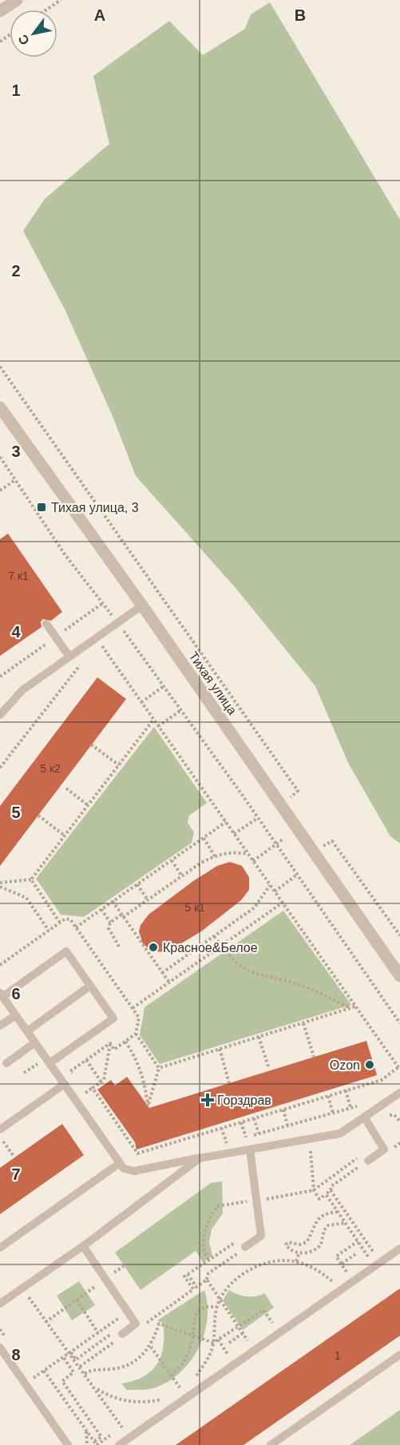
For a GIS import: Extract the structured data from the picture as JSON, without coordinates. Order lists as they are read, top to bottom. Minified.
{"streets":{"street":["Тихая улица"]},"places":{"transit":["Тихая улица, 3"],"other":["Красное&Белое","Ozon"],"health":["Горздрав"]},"house_numbers":["7 к1","5 к2","5 к1","1"],"north":"bottom left","grid":{"columns":["A","B"],"rows":["1","2","3","4","5","6","7","8"]}}
